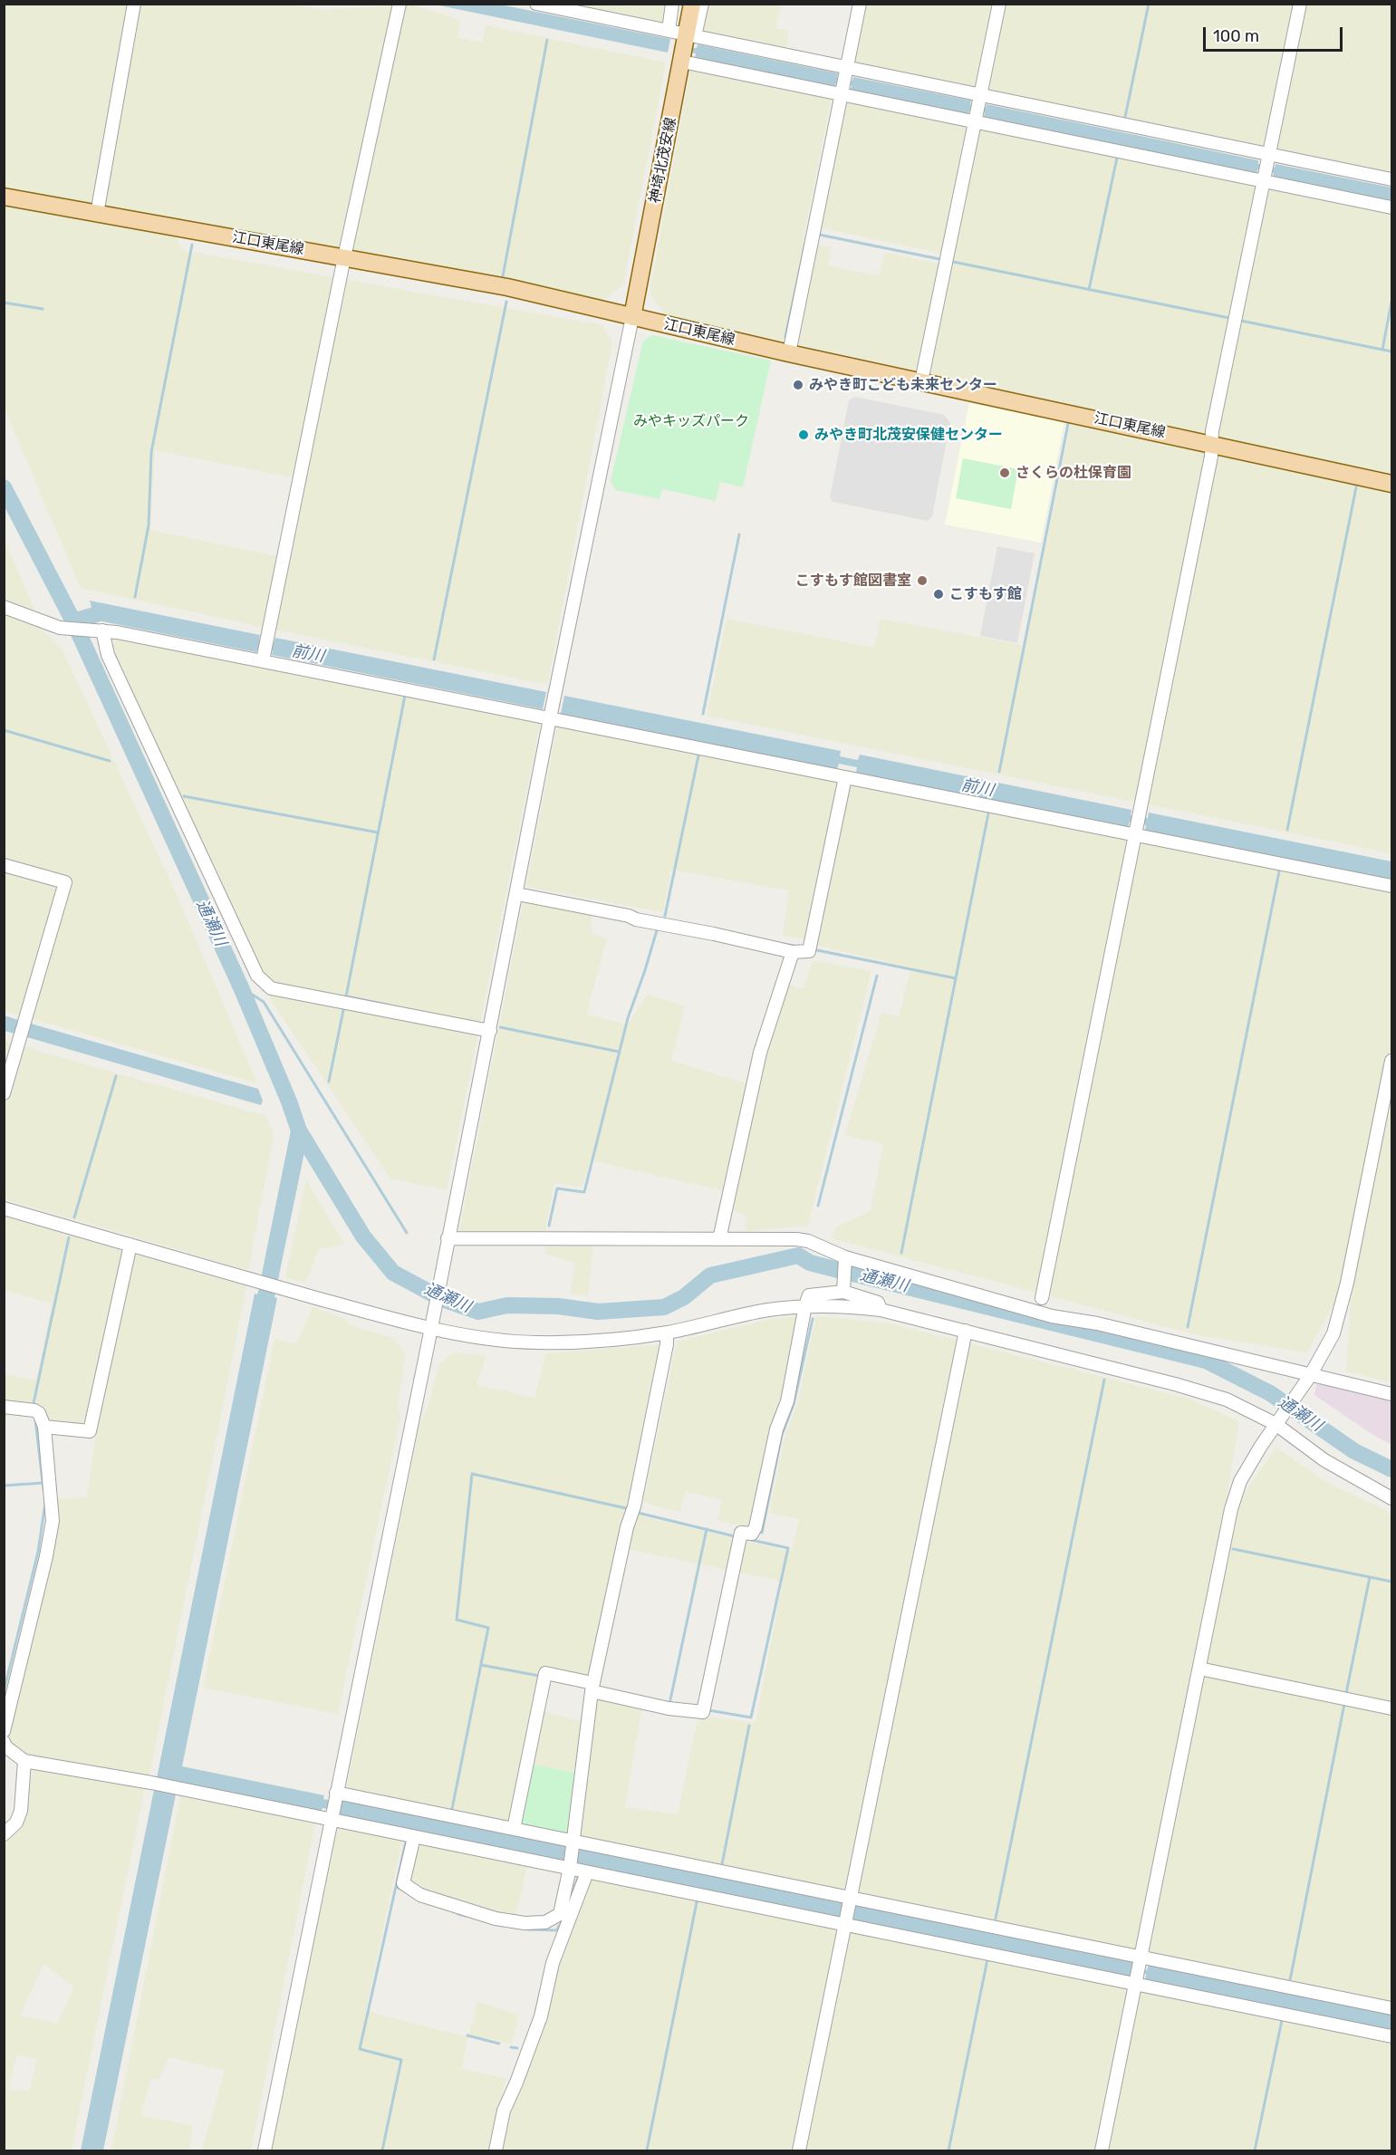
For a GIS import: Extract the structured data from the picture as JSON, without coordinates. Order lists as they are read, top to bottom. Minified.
{"streets":{"main road":["神埼北茂安線","江口東尾線"]},"crossings":[["神埼北茂安線","江口東尾線"]],"water":["前川","通瀬川"],"parks":["みやキッズパーク"],"places":["みやき町こども未来センター","みやき町北茂安保健センター","さくらの杜保育園","こすもす館図書室","こすもす館"],"scale_bar":"100 m"}
